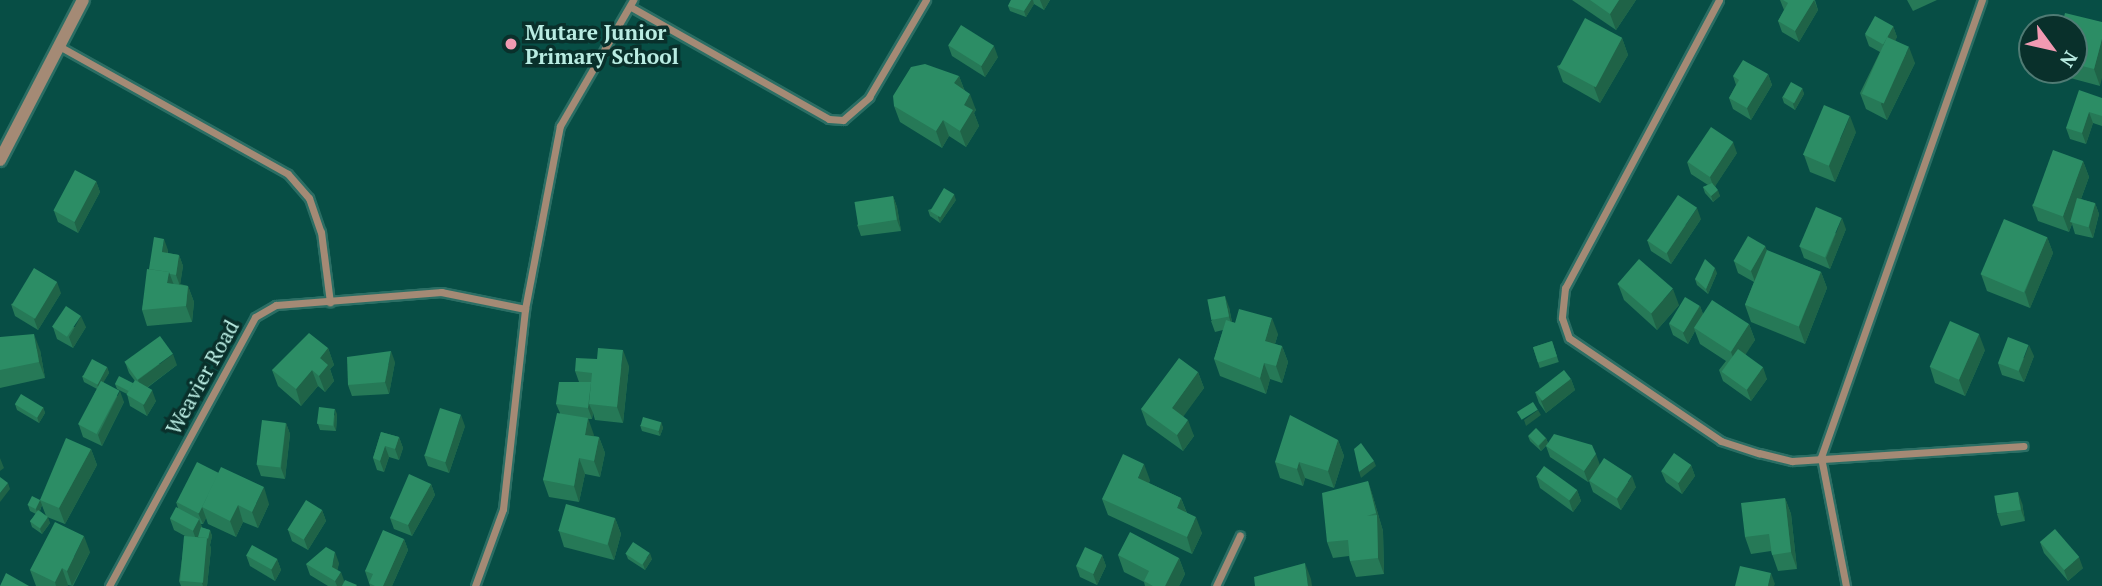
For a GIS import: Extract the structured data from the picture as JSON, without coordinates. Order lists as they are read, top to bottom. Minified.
{"streets":{"street":["Weavier Road"]},"places":["Mutare Junior Primary School"],"north":"bottom right"}
